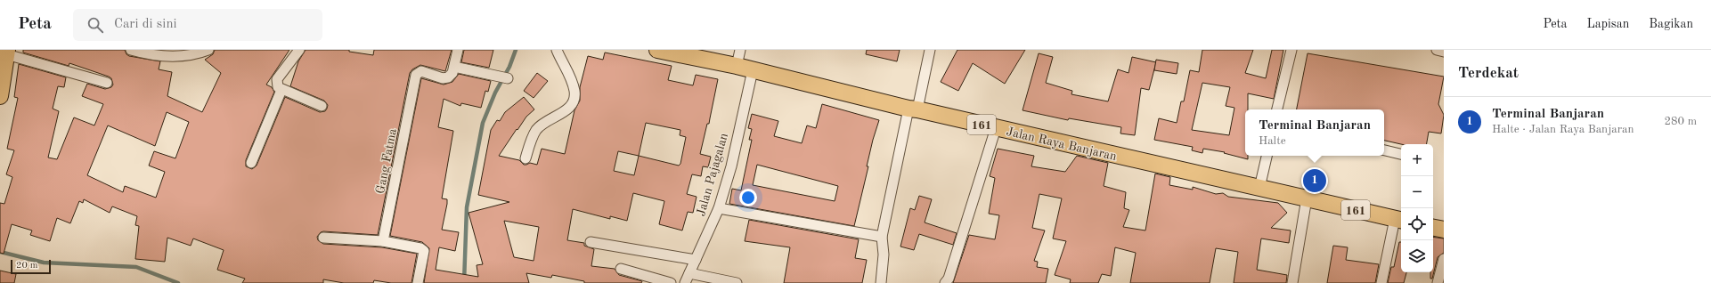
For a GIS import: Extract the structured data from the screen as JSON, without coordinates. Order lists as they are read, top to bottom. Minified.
{"streets":{"main road":["161","Jalan Raya Banjaran"],"street":["Gang Fatma","Jalan Pajagalan"]},"crossings":[["Jalan Raya Banjaran","Jalan Pajagalan"]],"scale_bar":"20 m","page":{"header":"Peta","search":"Cari di sini","nav":["Peta","Lapisan","Bagikan"],"heading":"Terdekat","list":[{"mark":"1","name":"Terminal Banjaran","note":"Halte · Jalan Raya Banjaran","value":"280 m"}],"popup":["Terminal Banjaran","Halte"],"map_buttons":["+","−"],"pins":"1","scale":"20 m"}}
